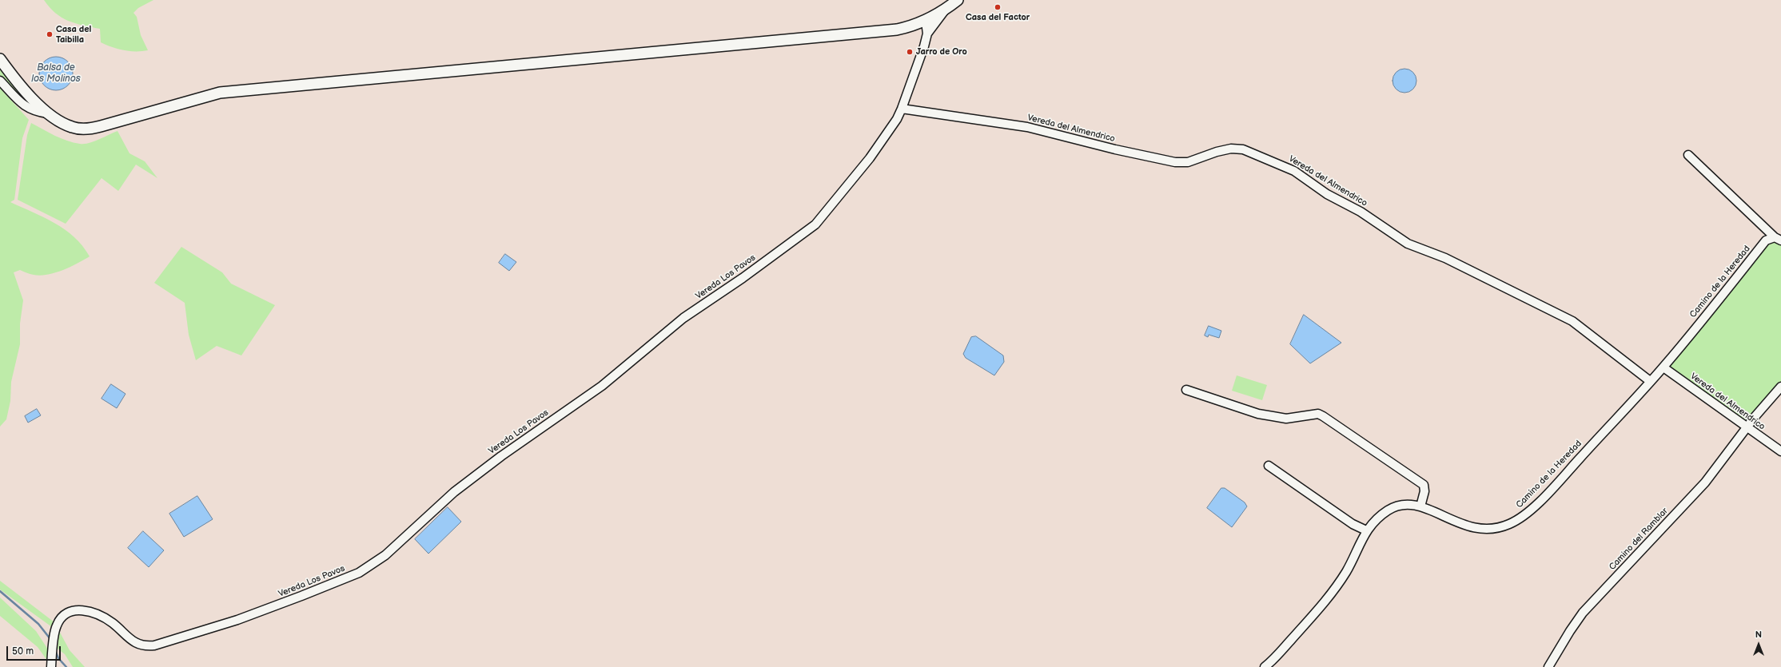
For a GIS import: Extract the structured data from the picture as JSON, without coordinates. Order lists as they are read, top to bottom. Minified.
{"streets":{"street":["Vereda del Almendrico","Vereda Los Pavos","Camino de la Heredad","Camino del Ramblar"]},"crossings":[["Vereda del Almendrico","Vereda Los Pavos"],["Vereda del Almendrico","Camino de la Heredad"],["Vereda del Almendrico","Camino del Ramblar"]],"water":["Balsa de los Molinos"],"places":["Casa del Factor","Casa del Taibilla","Jarro de Oro"],"scale_bar":"50 m","north":"top"}
